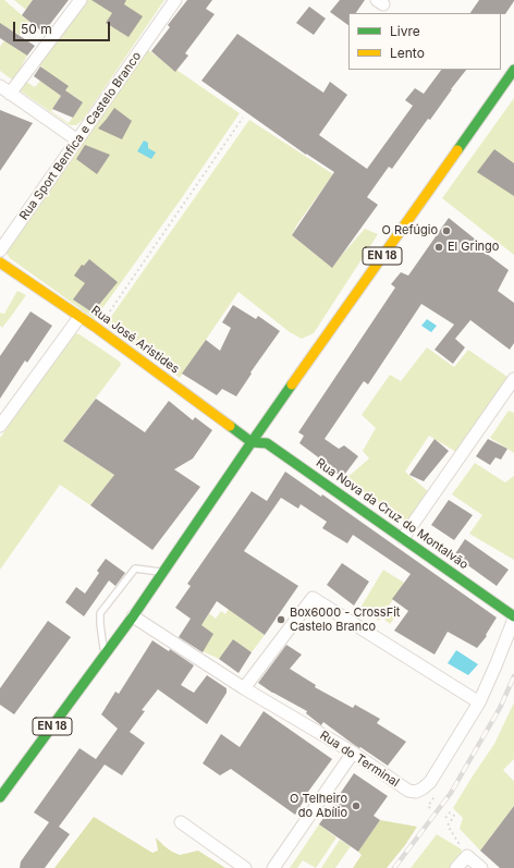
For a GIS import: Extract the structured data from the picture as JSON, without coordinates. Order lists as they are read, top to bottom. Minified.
{"streets":{"main road":["EN 18","Rua José Aristides","Rua Nova da Cruz do Montalvão"],"street":["Rua Sport Benfica e Castelo Branco","Rua do Terminal"]},"crossings":[["EN 18","Rua José Aristides"],["EN 18","Rua Nova da Cruz do Montalvão"],["EN 18","Rua do Terminal"],["Rua José Aristides","Rua Nova da Cruz do Montalvão"],["Rua Nova da Cruz do Montalvão","Rua do Terminal"]],"places":["O Refúgio","El Gringo","Box6000 - CrossFit Castelo Branco","O Telheiro do Abílio"],"legend":["Livre","Lento"],"scale_bar":"50 m"}
